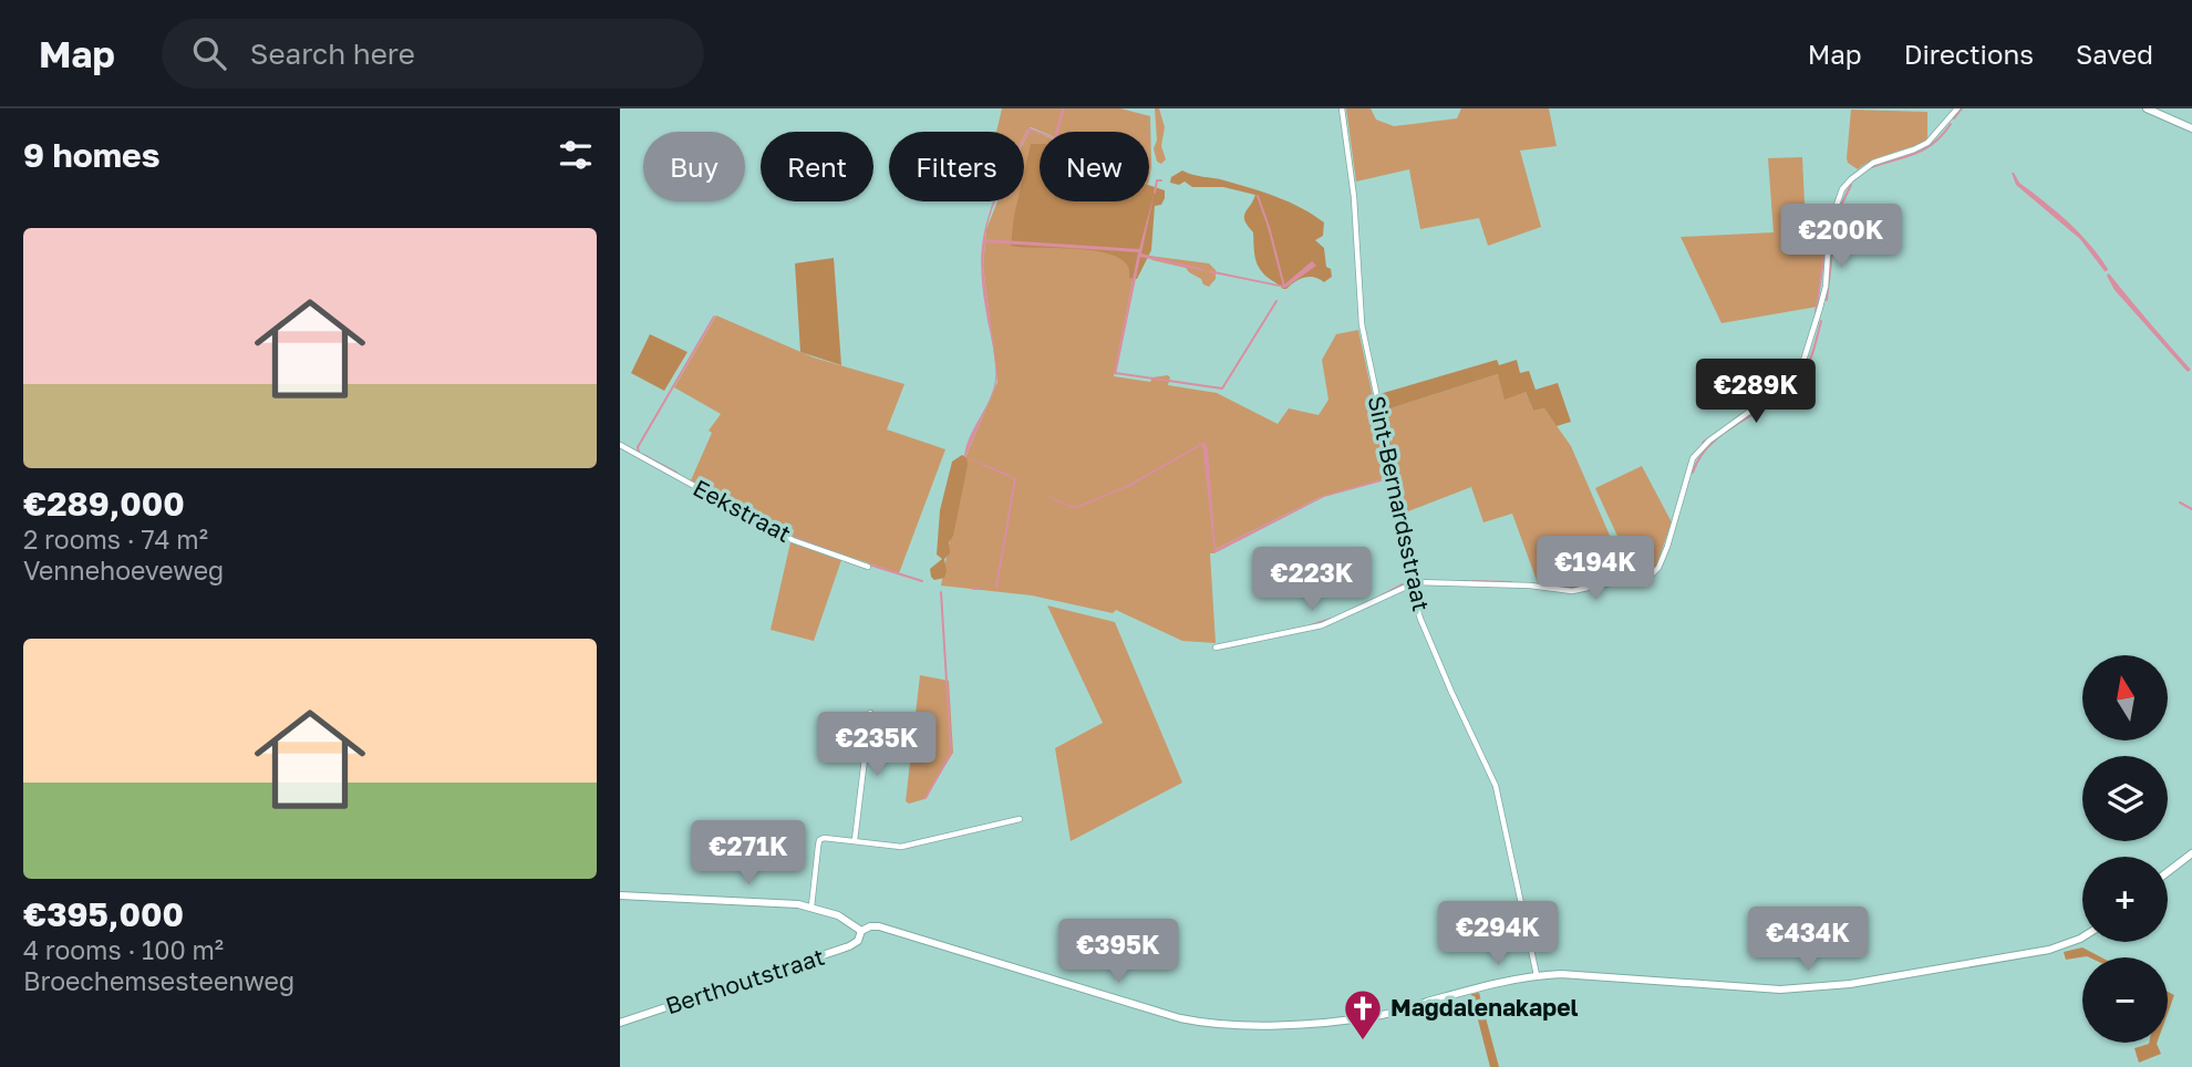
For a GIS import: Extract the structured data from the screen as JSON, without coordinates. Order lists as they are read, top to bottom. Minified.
{"streets":{"street":["Sint-Bernardsstraat","Eekstraat","Berthoutstraat"]},"places":{"church":["Magdalenakapel"]},"north":"top","page":{"header":"Map","search":"Search here","nav":["Map","Directions","Saved"],"heading":"9 homes","chip":["Buy","Rent","Filters","New"],"list":[{"name":"€289,000","note":"2 rooms · 74 m² · Vennehoeveweg"},{"name":"€395,000","note":"4 rooms · 100 m² · Broechemsesteenweg"}],"price":["€200K","€289K","€194K","€223K","€235K","€271K","€294K","€434K","€395K"],"map_buttons":["+","−"]}}
